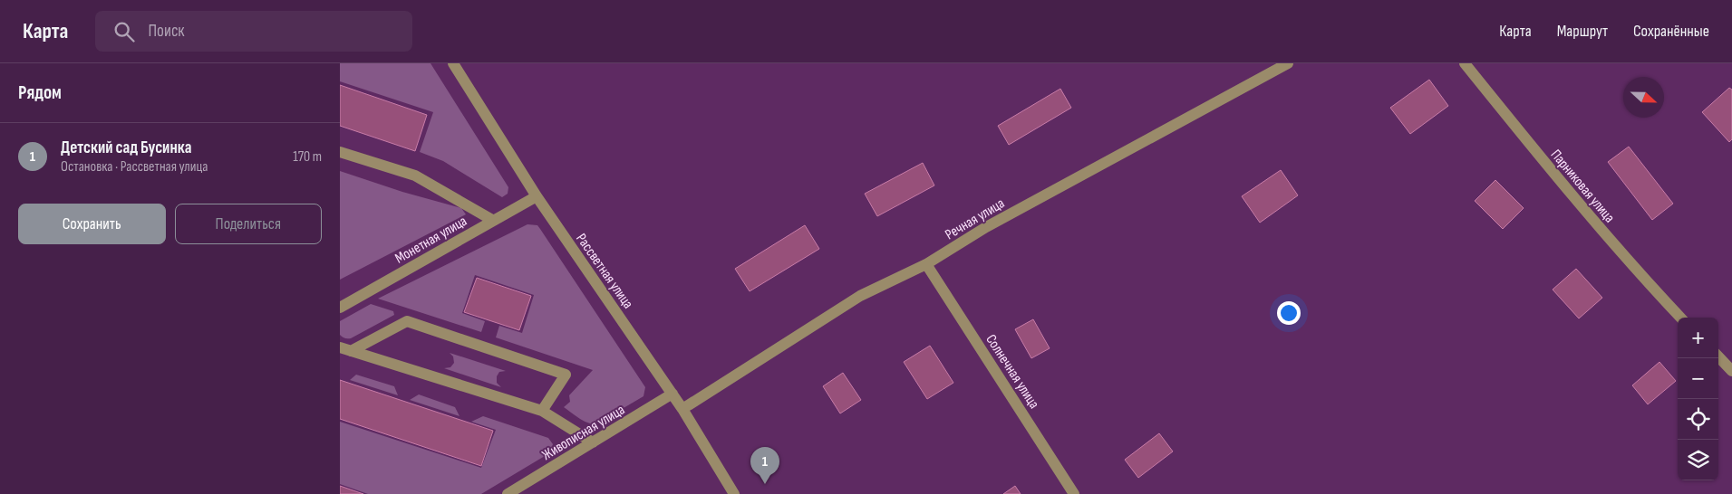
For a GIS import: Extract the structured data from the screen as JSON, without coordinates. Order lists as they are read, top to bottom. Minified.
{"streets":{"street":["Парниковая улица","Речная улица","Монетная улица","Рассветная улица","Солнечная улица","Живописная улица"]},"crossings":[["Речная улица","Рассветная улица"],["Речная улица","Солнечная улица"],["Монетная улица","Рассветная улица"],["Рассветная улица","Живописная улица"]],"north":"right","page":{"header":"Карта","search":"Поиск","nav":["Карта","Маршрут","Сохранённые"],"heading":"Рядом","list":[{"mark":"1","name":"Детский сад Бусинка","note":"Остановка · Рассветная улица","value":"170 m"}],"buttons":["Сохранить","Поделиться"],"map_buttons":["+","−"],"pins":"1"}}
